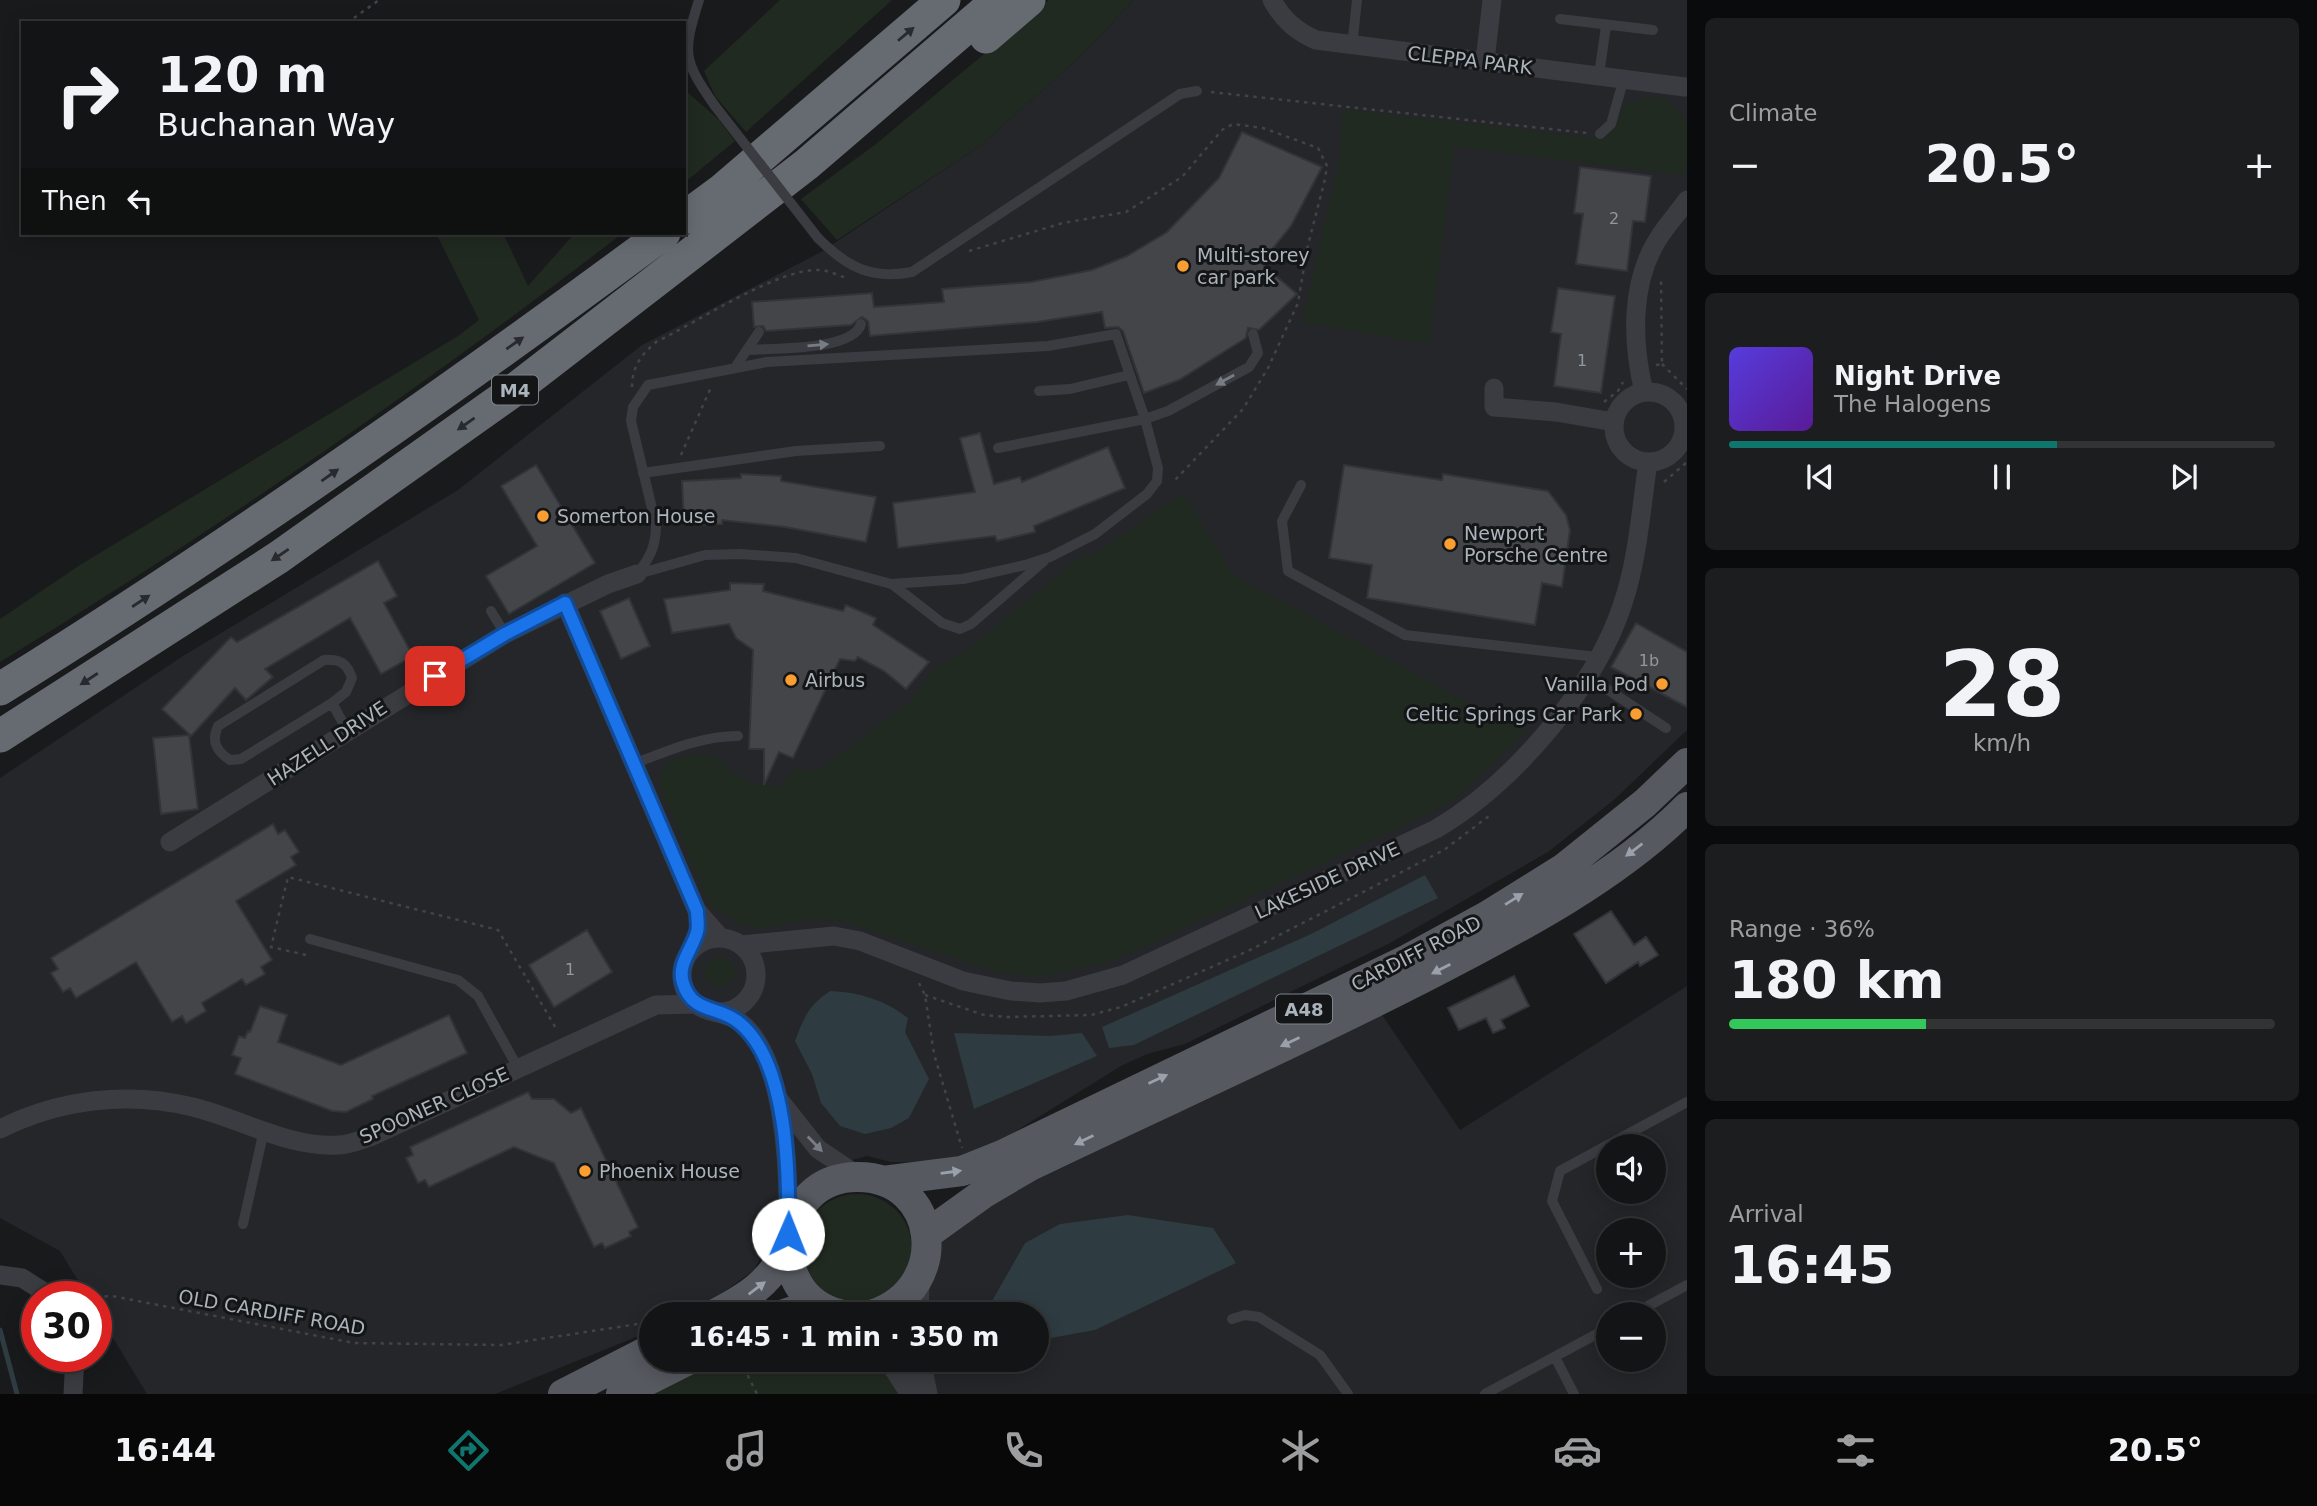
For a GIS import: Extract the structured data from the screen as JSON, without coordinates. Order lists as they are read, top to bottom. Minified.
{"streets":{"highway":["M4"],"main road":["CARDIFF ROAD","A48"],"street":["CLEPPA PARK","HAZELL DRIVE","LAKESIDE DRIVE","SPOONER CLOSE"],"path":["OLD CARDIFF ROAD"]},"crossings":[["LAKESIDE DRIVE","SPOONER CLOSE"]],"places":["Multi-storey car park","Somerton House","Newport Porsche Centre","Airbus","Vanilla Pod","Celtic Springs Car Park","Phoenix House"],"house_numbers":["2","1","1b","1"],"page":{"tile":["Climate",["28","km/h"],["Range · 36%","180 km"],["Arrival","16:45"]],"turn":["120 m","Buchanan Way"],"heat":["−","20.5°","+"],"then":"Then","song":["Night Drive","The Halogens"],"map_buttons":["+","−"],"limit":"30","trip":"16:45 · 1 min · 350 m","tabs":["16:44","20.5°"]}}
